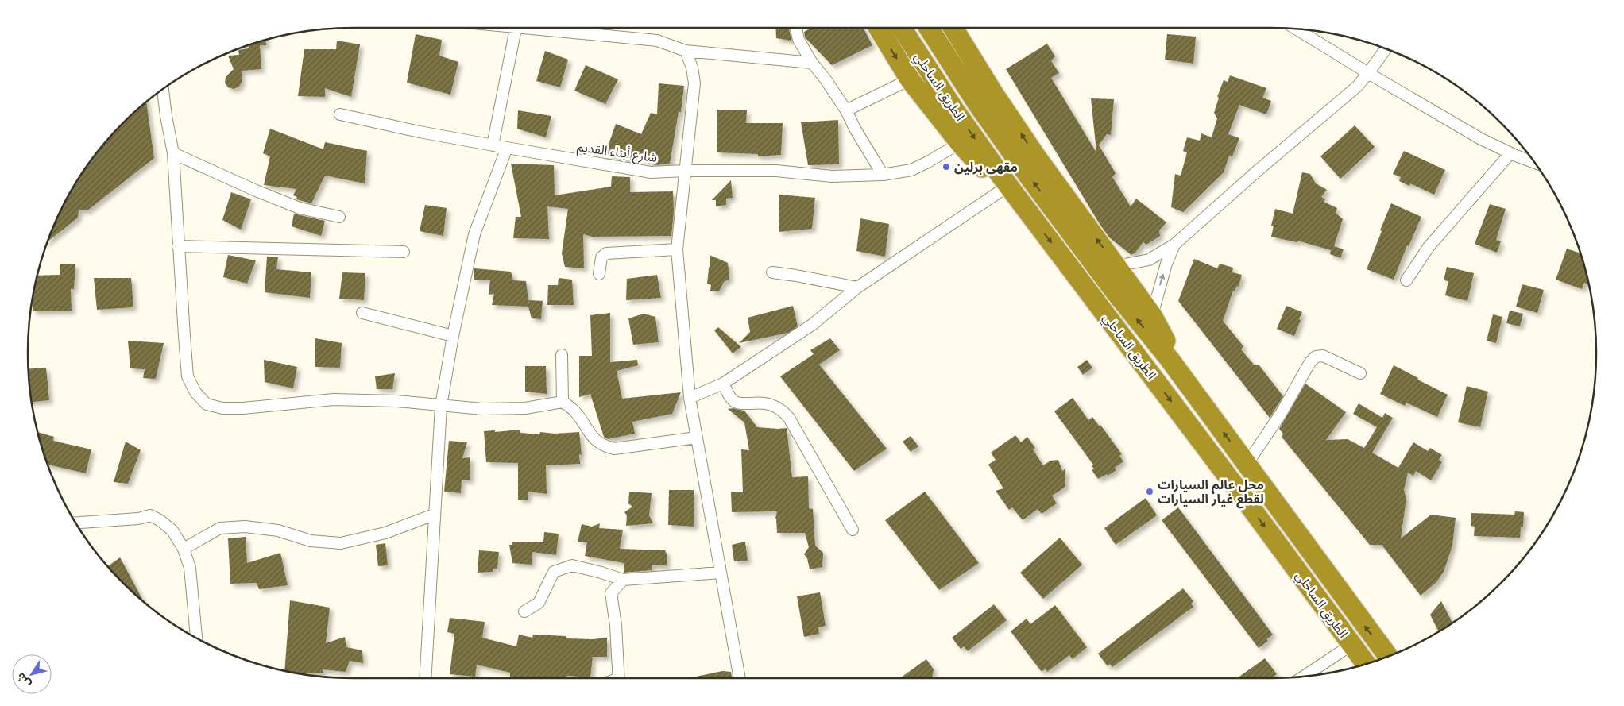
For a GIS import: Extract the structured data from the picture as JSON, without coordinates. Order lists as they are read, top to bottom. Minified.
{"streets":{"highway":["الطريق الساحلي"],"street":["شارع أبناء القديم"]},"places":["مقهى برلين","محل عالم السيارات لقطع غيار السيارات"],"north":"bottom left"}
